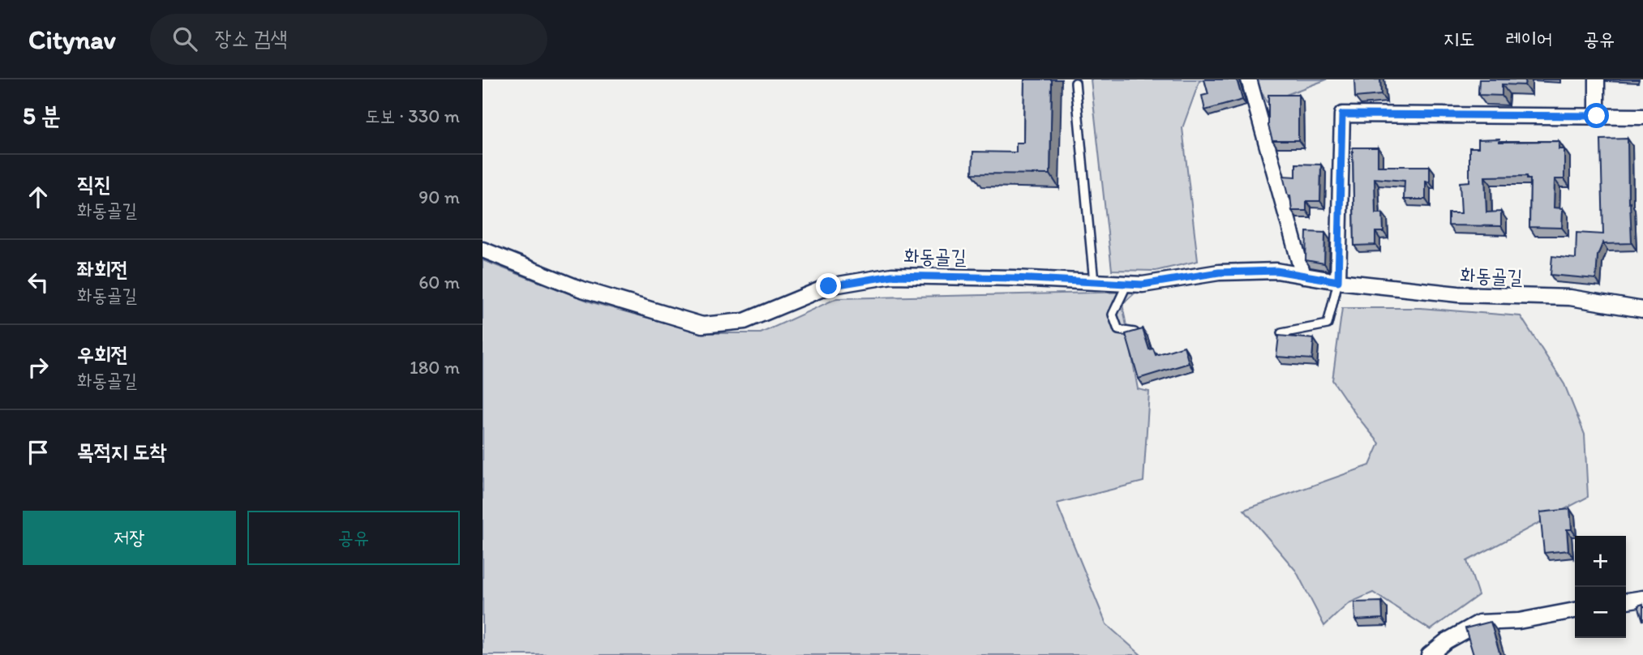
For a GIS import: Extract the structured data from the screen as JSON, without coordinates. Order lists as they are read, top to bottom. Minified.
{"streets":{"street":["화동골길"]},"page":{"header":"Citynav","search":"장소 검색","nav":["지도","레이어","공유"],"heading":["5 분","도보 · 330 m"],"list":[["직진","화동골길","90 m"],["좌회전","화동골길","60 m"],["우회전","화동골길","180 m"],"목적지 도착"],"buttons":["저장","공유"],"map_buttons":["+","−"]}}
